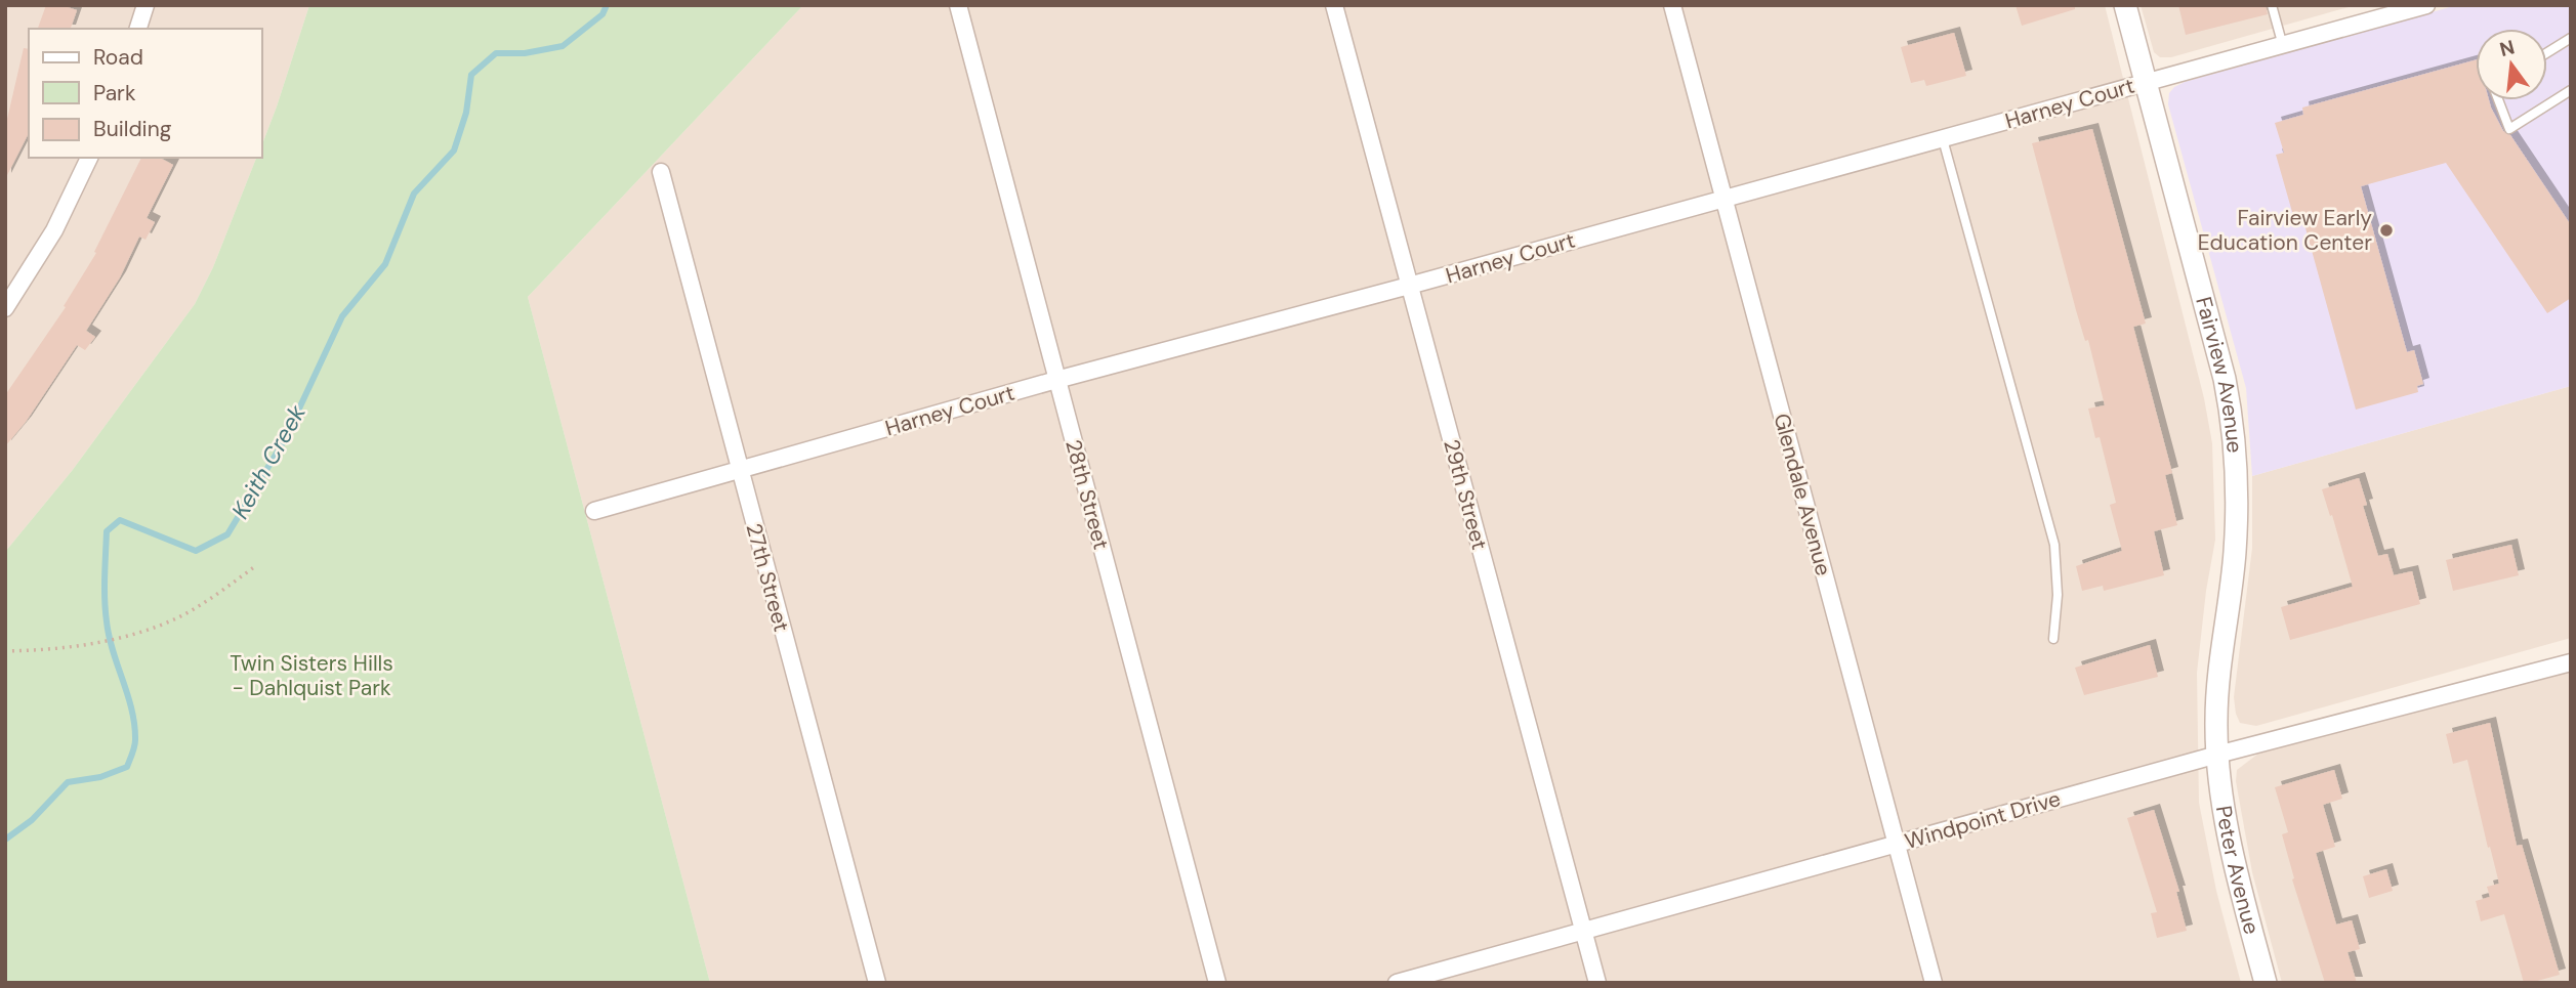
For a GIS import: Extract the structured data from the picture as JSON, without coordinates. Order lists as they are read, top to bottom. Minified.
{"streets":{"street":["Harney Court","Fairview Avenue","28th Street","29th Street","Glendale Avenue","27th Street","Windpoint Drive","Peter Avenue"]},"crossings":[["Harney Court","Fairview Avenue"],["Harney Court","28th Street"],["Harney Court","29th Street"],["Harney Court","Glendale Avenue"],["Harney Court","27th Street"],["Fairview Avenue","Windpoint Drive"],["Fairview Avenue","Peter Avenue"],["29th Street","Windpoint Drive"],["Glendale Avenue","Windpoint Drive"],["Windpoint Drive","Peter Avenue"]],"water":["Keith Creek"],"parks":["Twin Sisters Hills - Dahlquist Park"],"places":["Fairview Early Education Center"],"legend":["Road","Park","Building"],"north":"top"}
